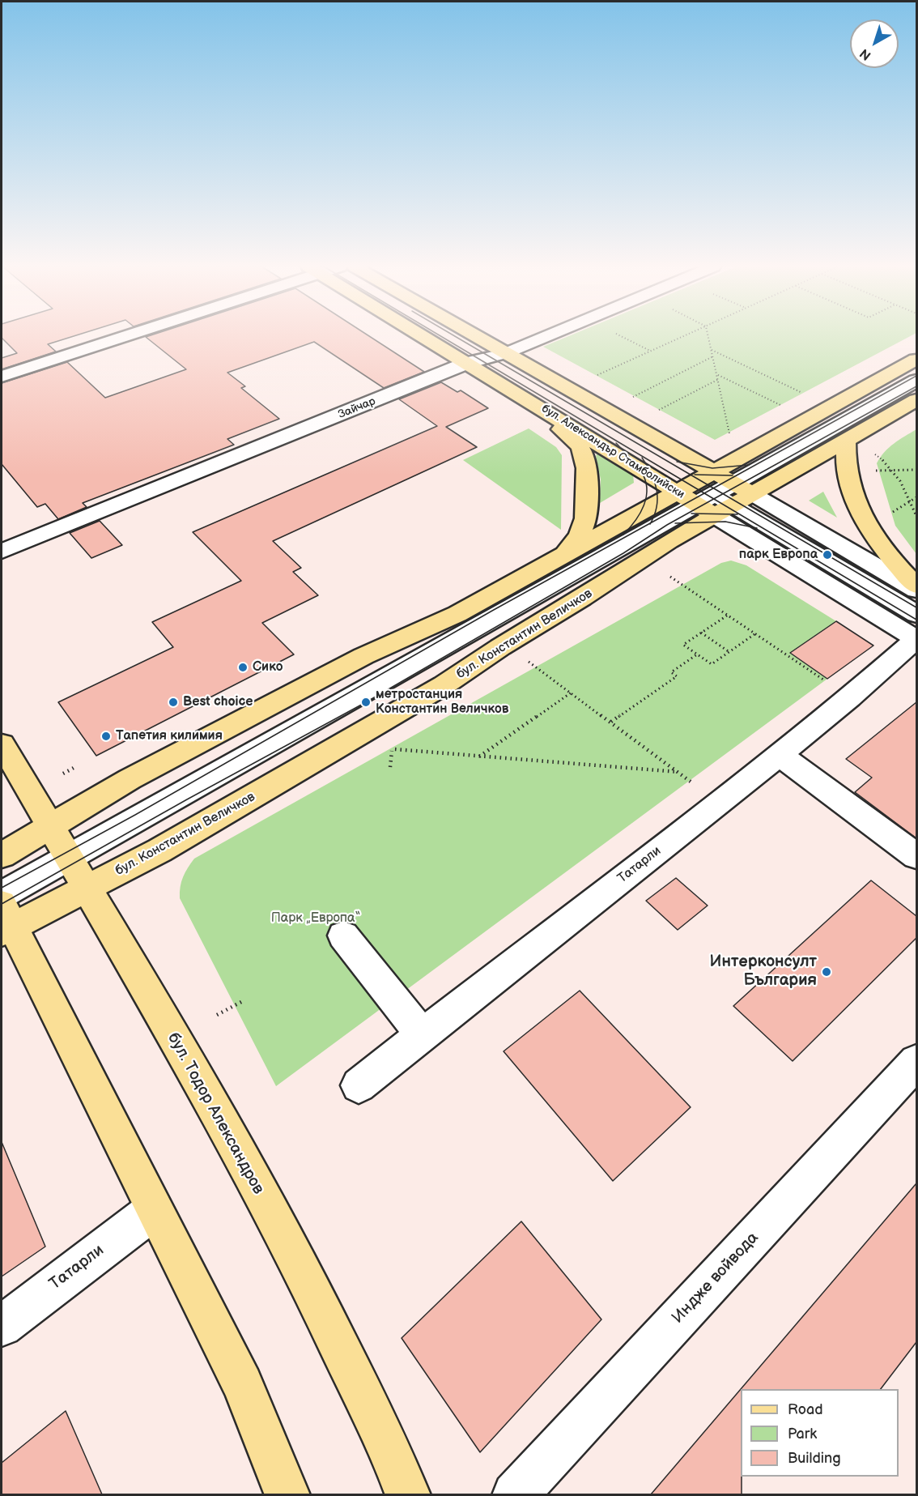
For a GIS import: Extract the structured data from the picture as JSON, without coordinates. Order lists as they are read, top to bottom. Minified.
{"streets":{"main road":["бул. Александър Стамболийски","бул. Константин Величков","бул. Тодор Александров"],"street":["Зайчар","Татарли","Индже войвода"]},"crossings":[["Зайчар","бул. Александър Стамболийски"],["бул. Александър Стамболийски","бул. Константин Величков"],["бул. Александър Стамболийски","Татарли"],["бул. Константин Величков","бул. Тодор Александров"]],"parks":["Парк „Европа“"],"places":["парк Европа","Сико","Best choice","метростанция Константин Величков","Тапетия килимия","Интерконсулт България"],"legend":["Road","Park","Building"],"north":"bottom left"}
